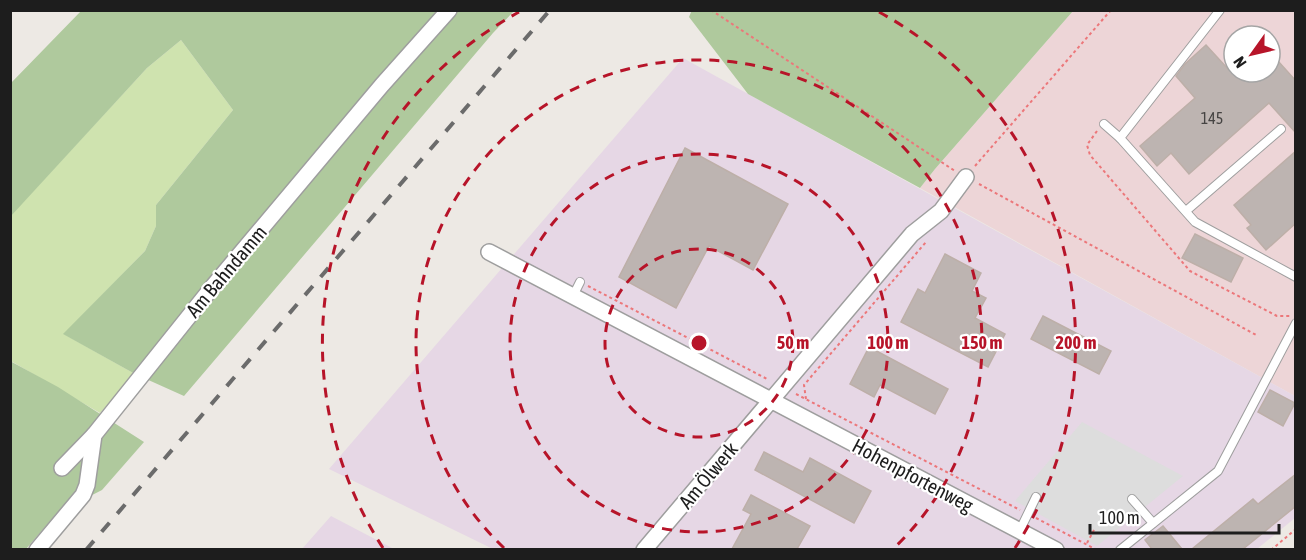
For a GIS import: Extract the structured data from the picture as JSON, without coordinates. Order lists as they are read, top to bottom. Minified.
{"streets":{"street":["Am Bahndamm","Am Ölwerk","Hohenpfortenweg"]},"crossings":[["Am Ölwerk","Hohenpfortenweg"]],"house_numbers":["145"],"scale_bar":"100 m","north":"bottom left","rings":["50 m","100 m","150 m","200 m"]}
